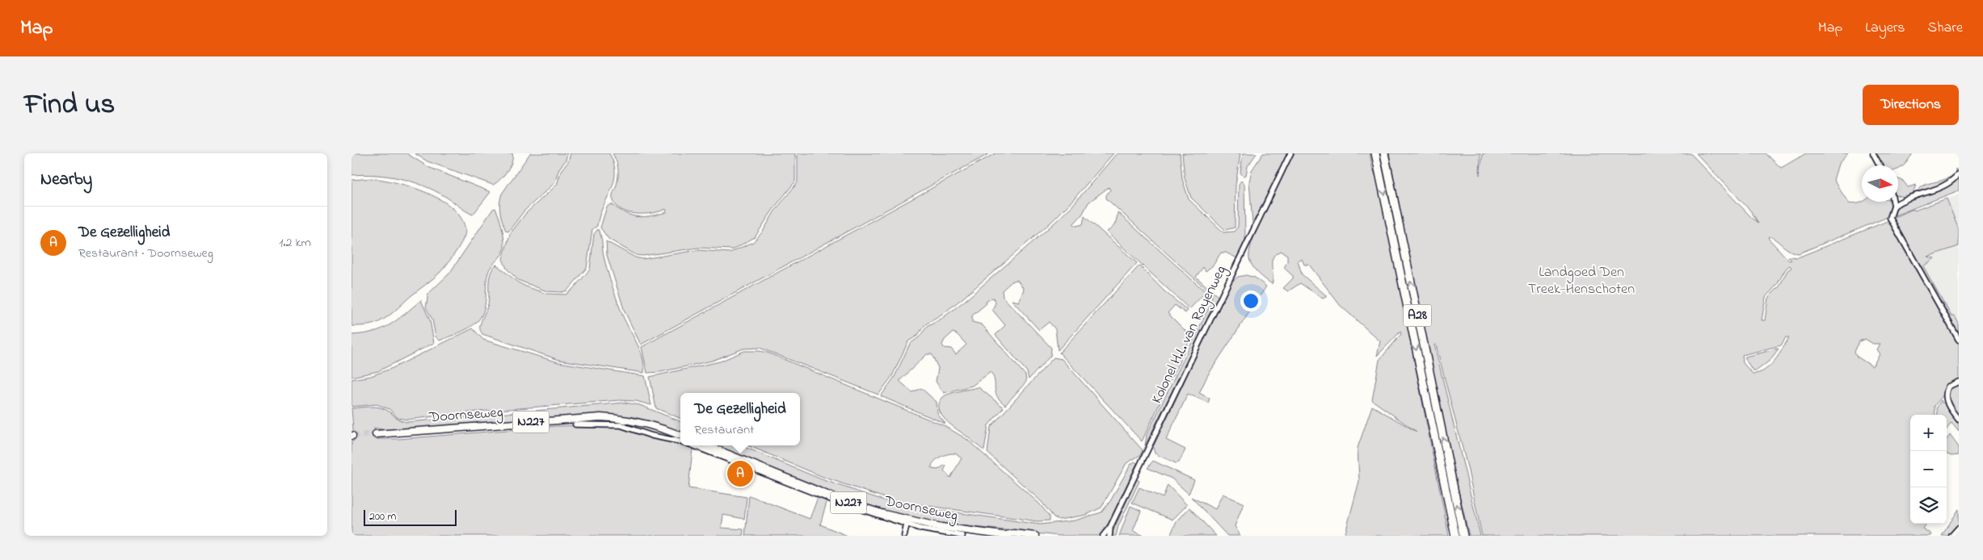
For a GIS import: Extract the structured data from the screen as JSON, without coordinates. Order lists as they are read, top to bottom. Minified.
{"streets":{"highway":["A28"],"main road":["Doornseweg","N227"],"street":["Kolonel H.L. van Royenweg"]},"parks":["Landgoed Den Treek-Henschoten"],"scale_bar":"200 m","north":"right","page":{"header":"Map","nav":["Map","Layers","Share"],"title":"Find us","buttons":"Directions","heading":"Nearby","list":[{"mark":"A","name":"De Gezelligheid","note":"Restaurant · Doornseweg","value":"1.2 km"}],"popup":["De Gezelligheid","Restaurant"],"map_buttons":["+","−"],"pins":"A","scale":"200 m"}}
